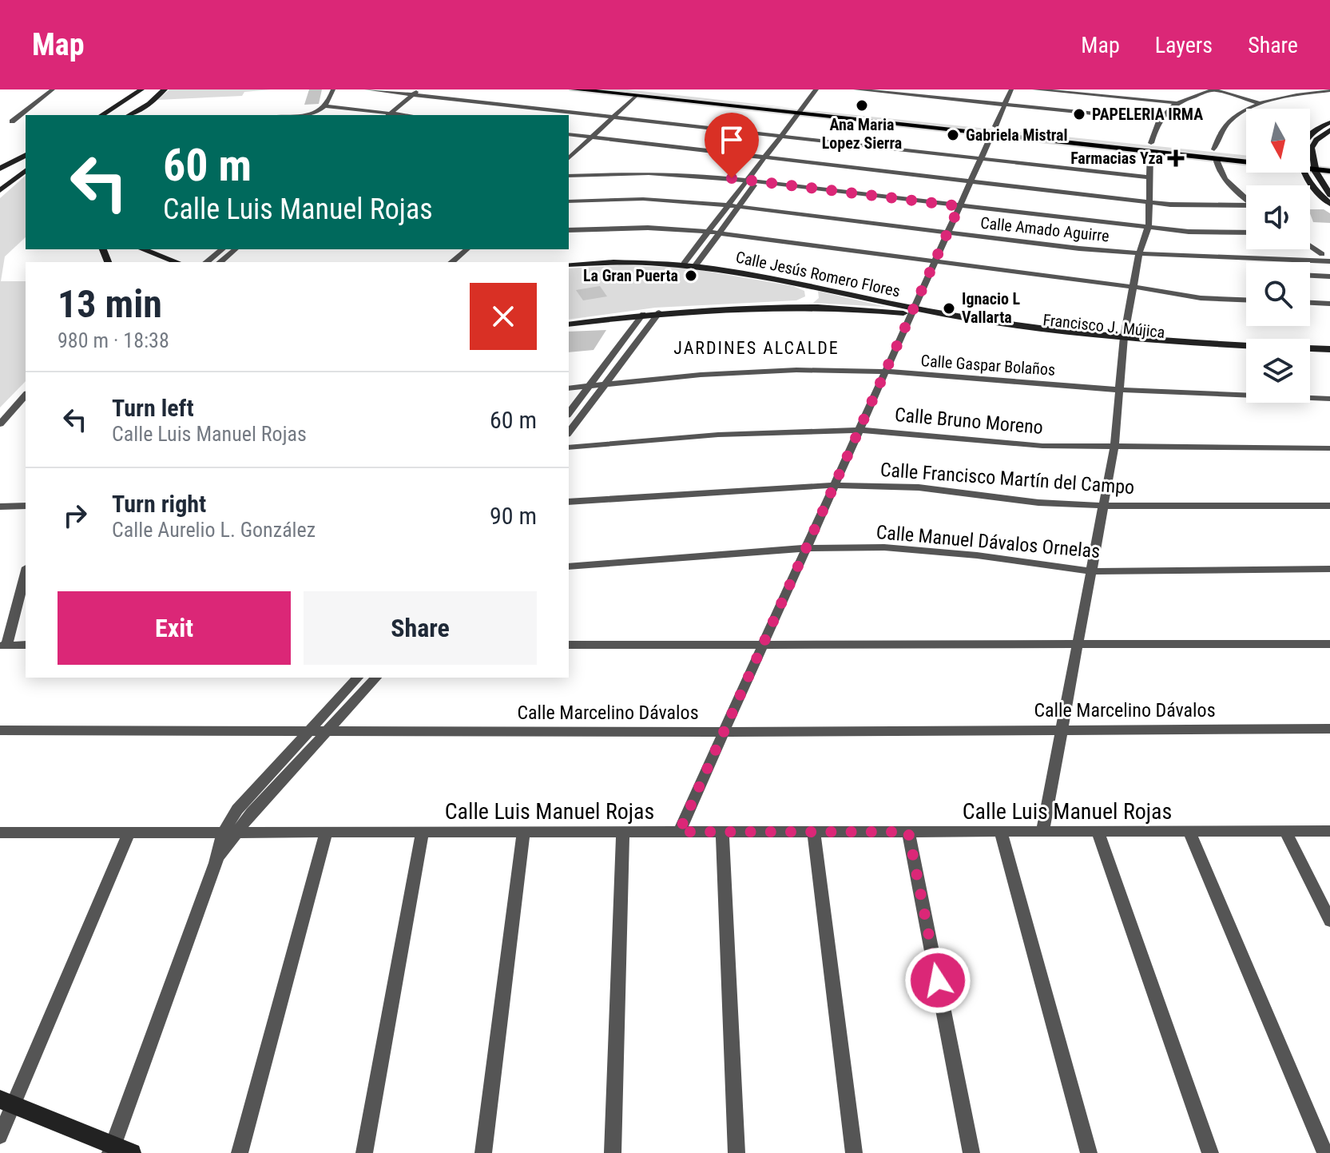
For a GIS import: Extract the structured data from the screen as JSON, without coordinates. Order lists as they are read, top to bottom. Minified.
{"streets":{"street":["Calle Amado Aguirre","Calle Jesús Romero Flores","Francisco J. Mújica","Calle Gaspar Bolaños","Calle Bruno Moreno","Calle Francisco Martín del Campo","Calle Manuel Dávalos Ornelas","Calle Marcelino Dávalos","Calle Luis Manuel Rojas"]},"crossings":[["Calle Jesús Romero Flores","Francisco J. Mújica"]],"districts":["JARDINES ALCALDE"],"places":{"other":["Ana Maria Lopez Sierra","PAPELERIA IRMA","Gabriela Mistral","La Gran Puerta","Ignacio L Vallarta"],"health":["Farmacias Yza"]},"north":"bottom","page":{"header":"Map","nav":["Map","Layers","Share"],"turn":["60 m","Calle Luis Manuel Rojas"],"heading":["13 min","980 m · 18:38"],"list":[{"name":"Turn left","note":"Calle Luis Manuel Rojas","value":"60 m"},{"name":"Turn right","note":"Calle Aurelio L. González","value":"90 m"}],"buttons":["Exit","Share"]}}
